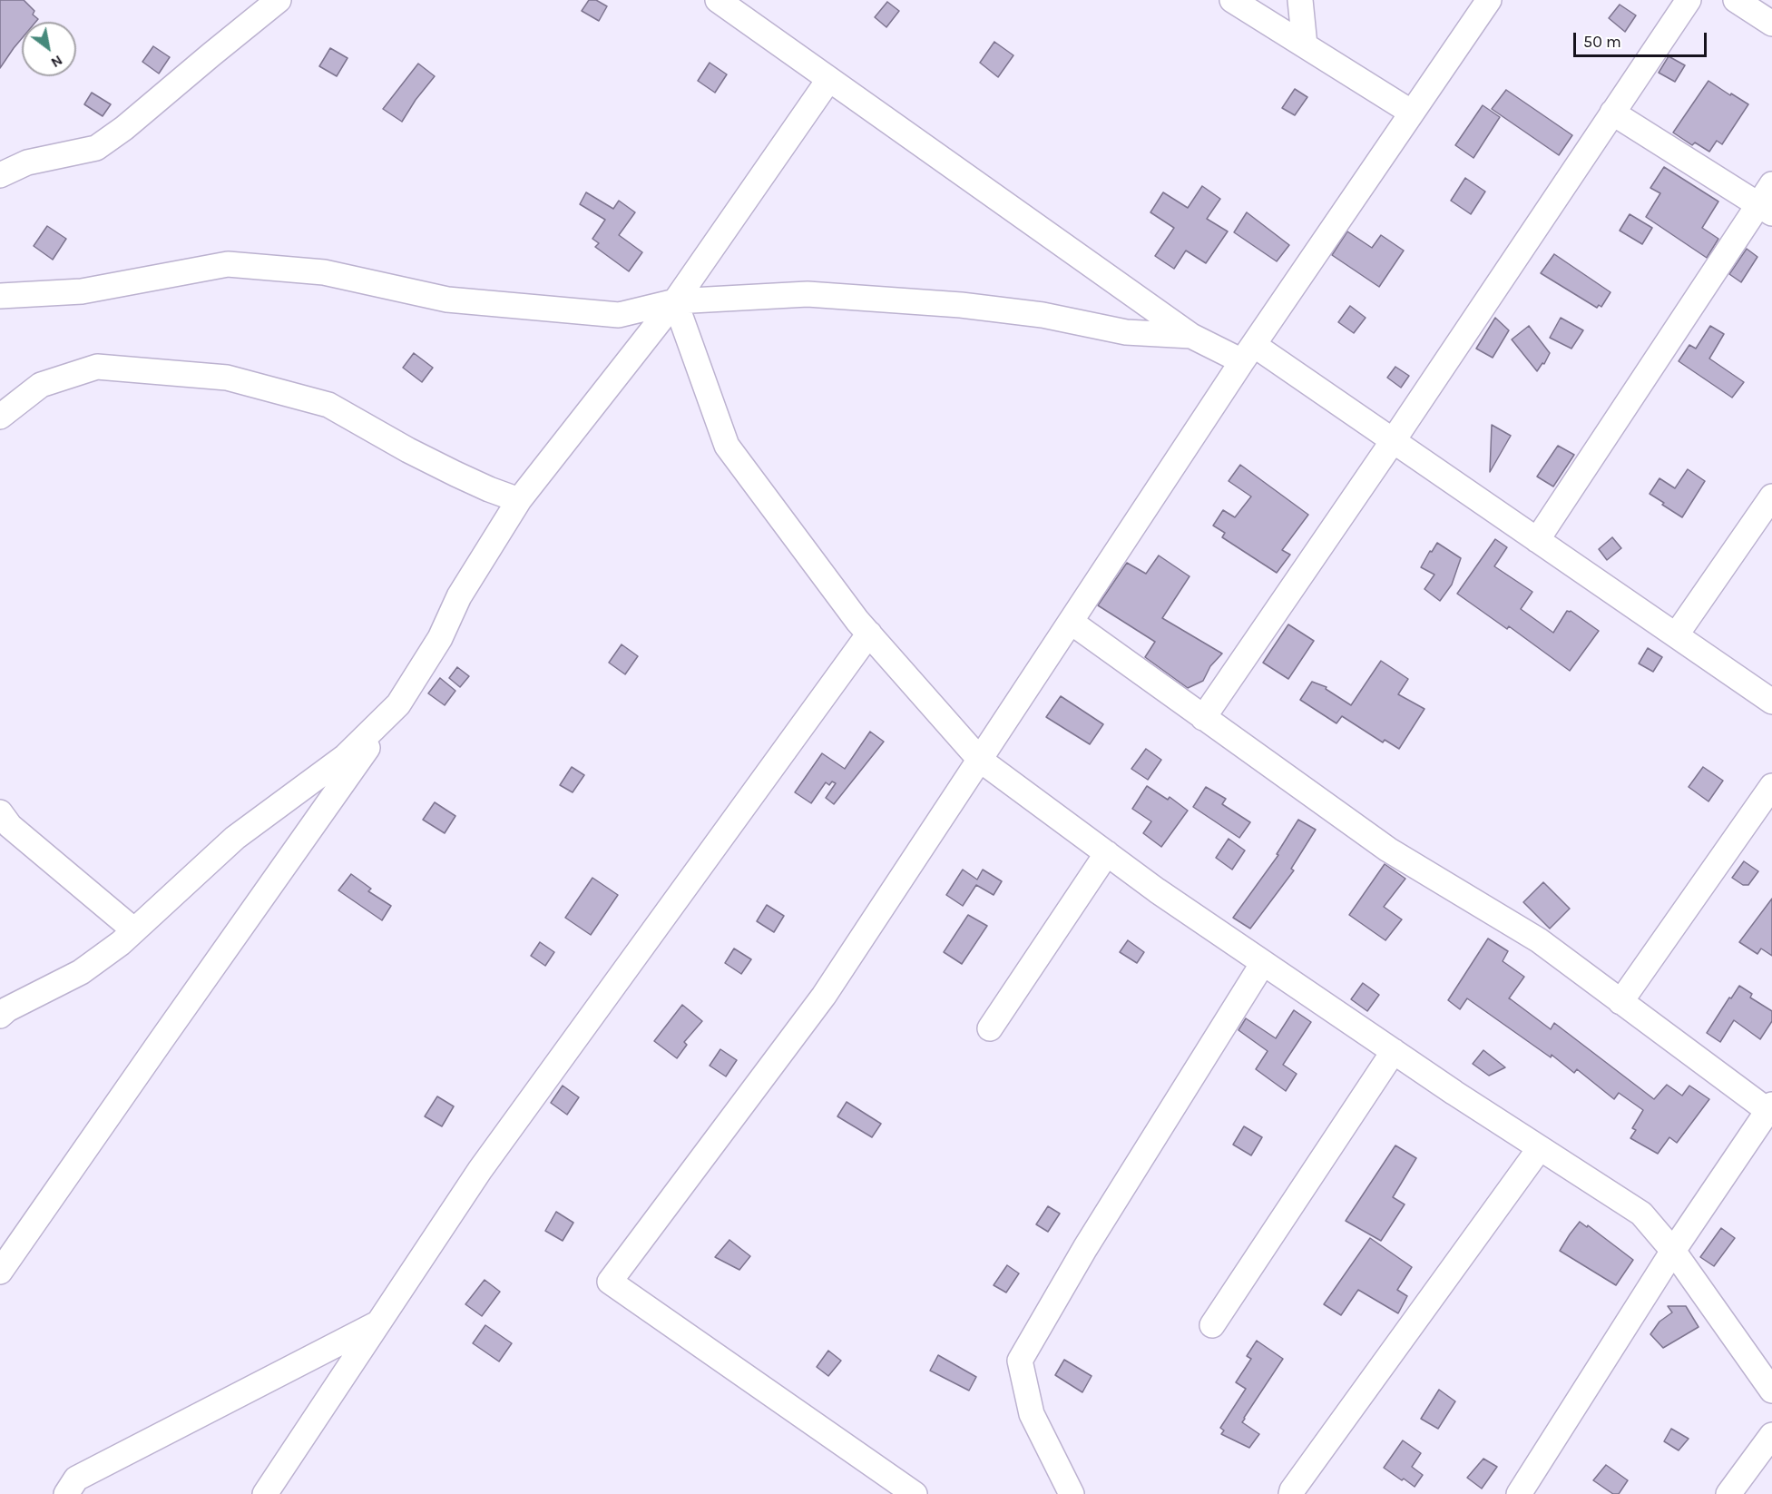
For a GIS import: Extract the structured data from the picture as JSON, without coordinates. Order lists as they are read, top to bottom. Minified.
{"scale_bar":"50 m","north":"bottom right"}
